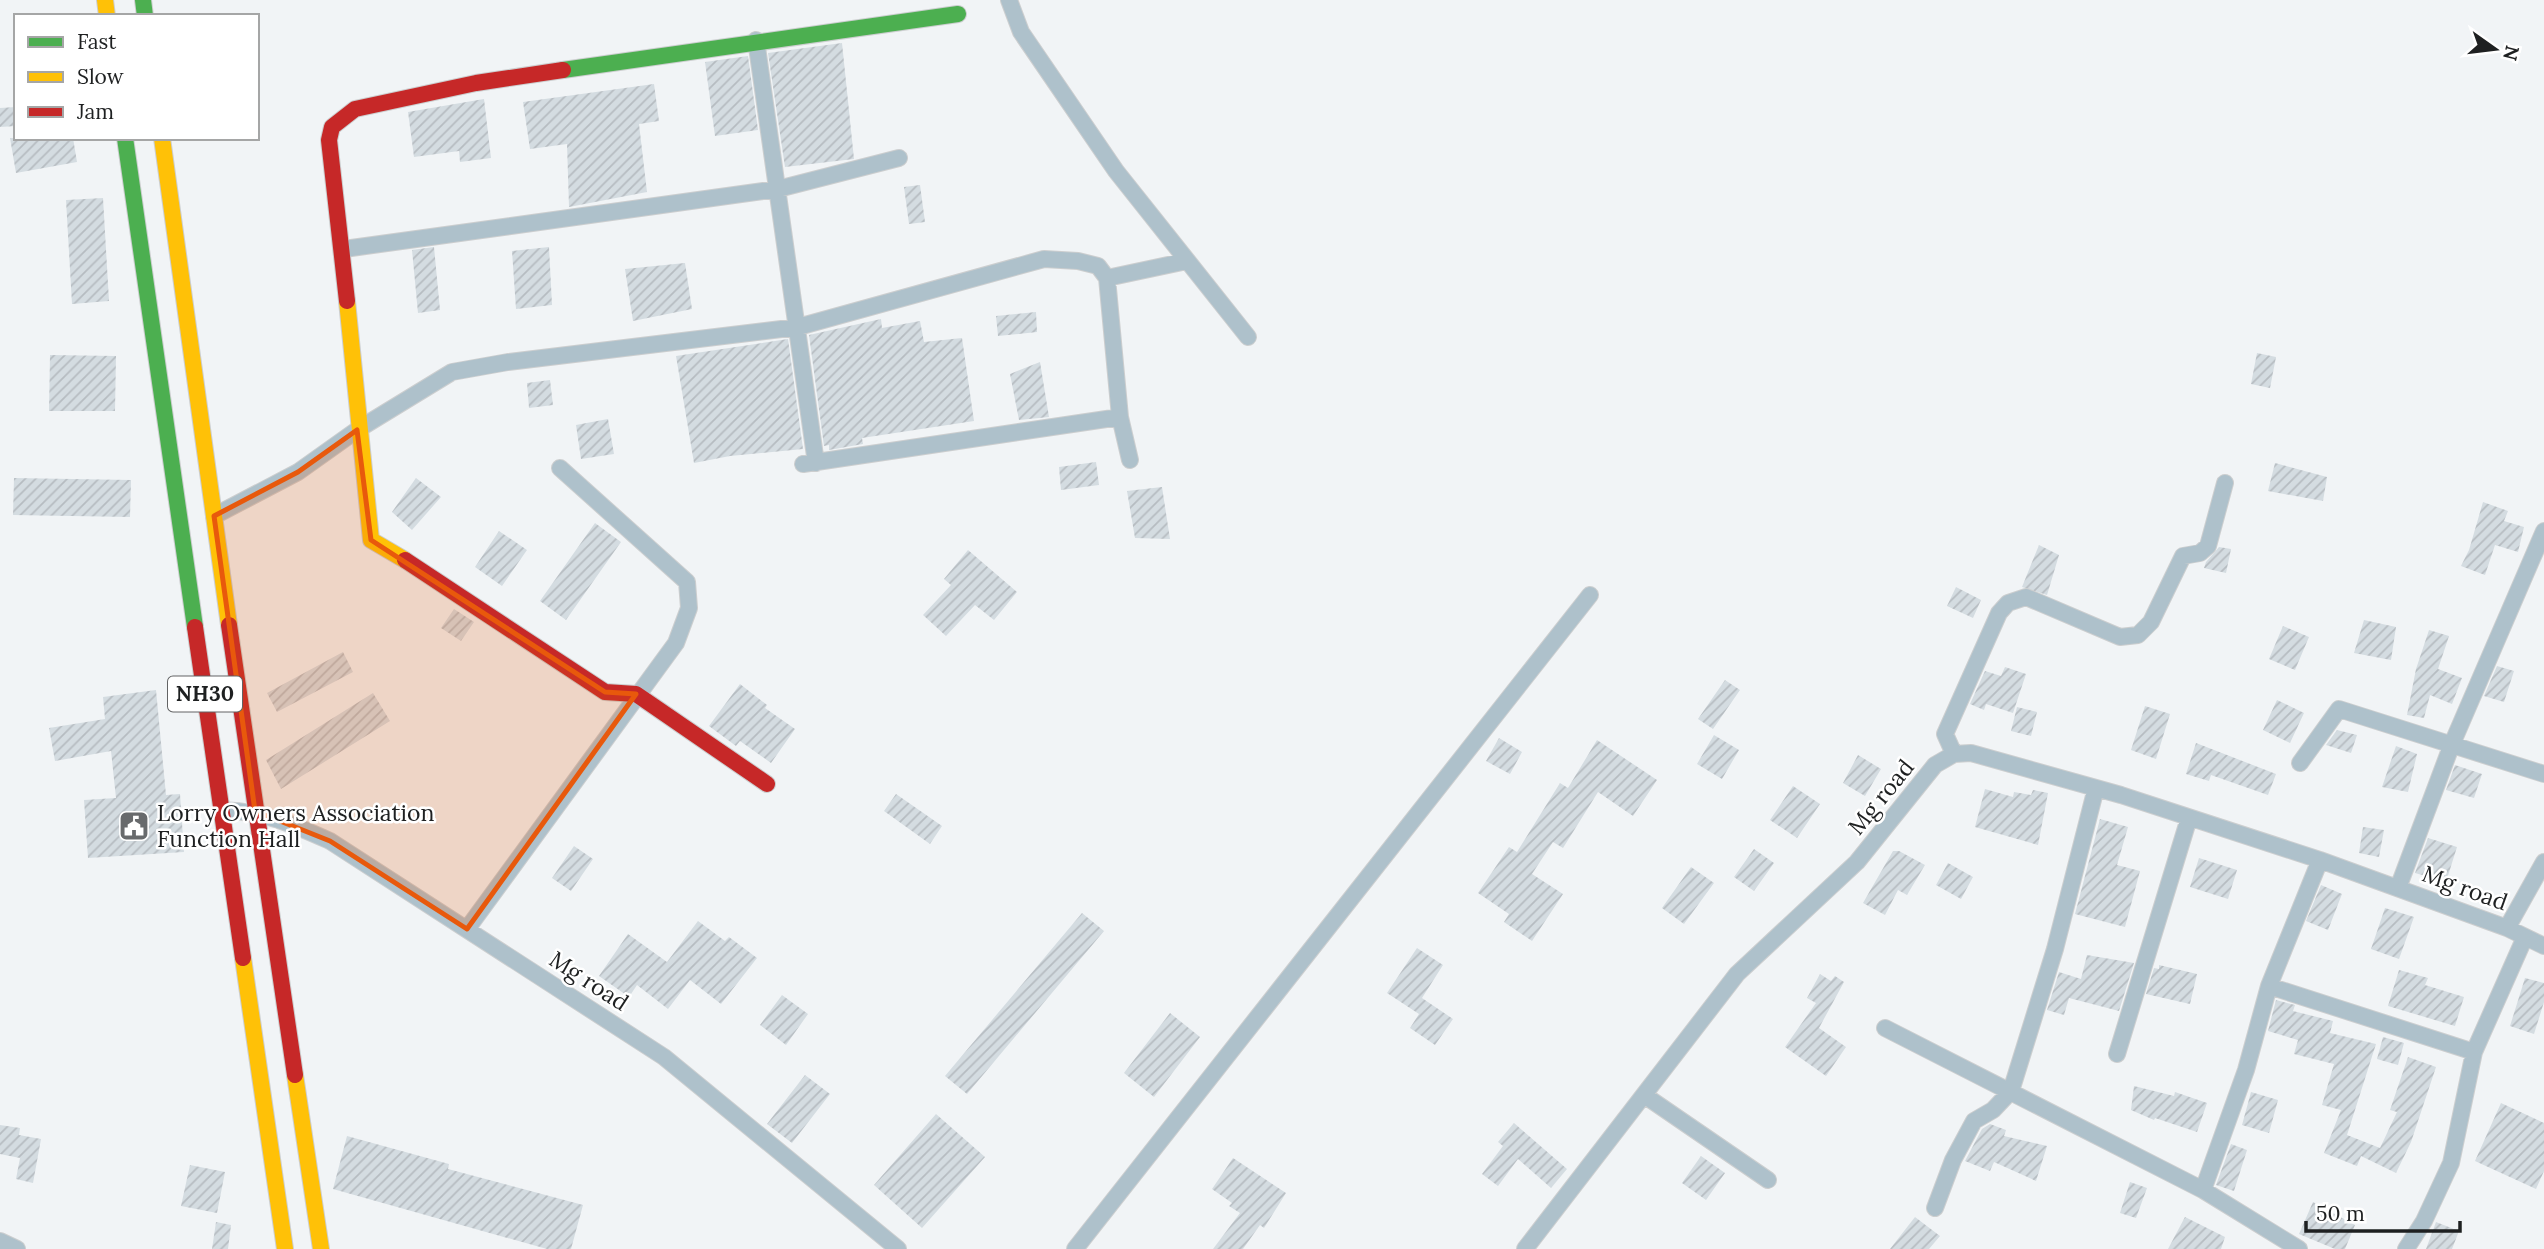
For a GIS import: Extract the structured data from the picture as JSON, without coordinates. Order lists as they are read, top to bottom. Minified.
{"streets":{"main road":["NH30"],"street":["Mg road"]},"crossings":[["NH30","Mg road"]],"places":{"public building":["Lorry Owners Association Function Hall"]},"legend":["Fast","Slow","Jam"],"scale_bar":"50 m","north":"right"}
